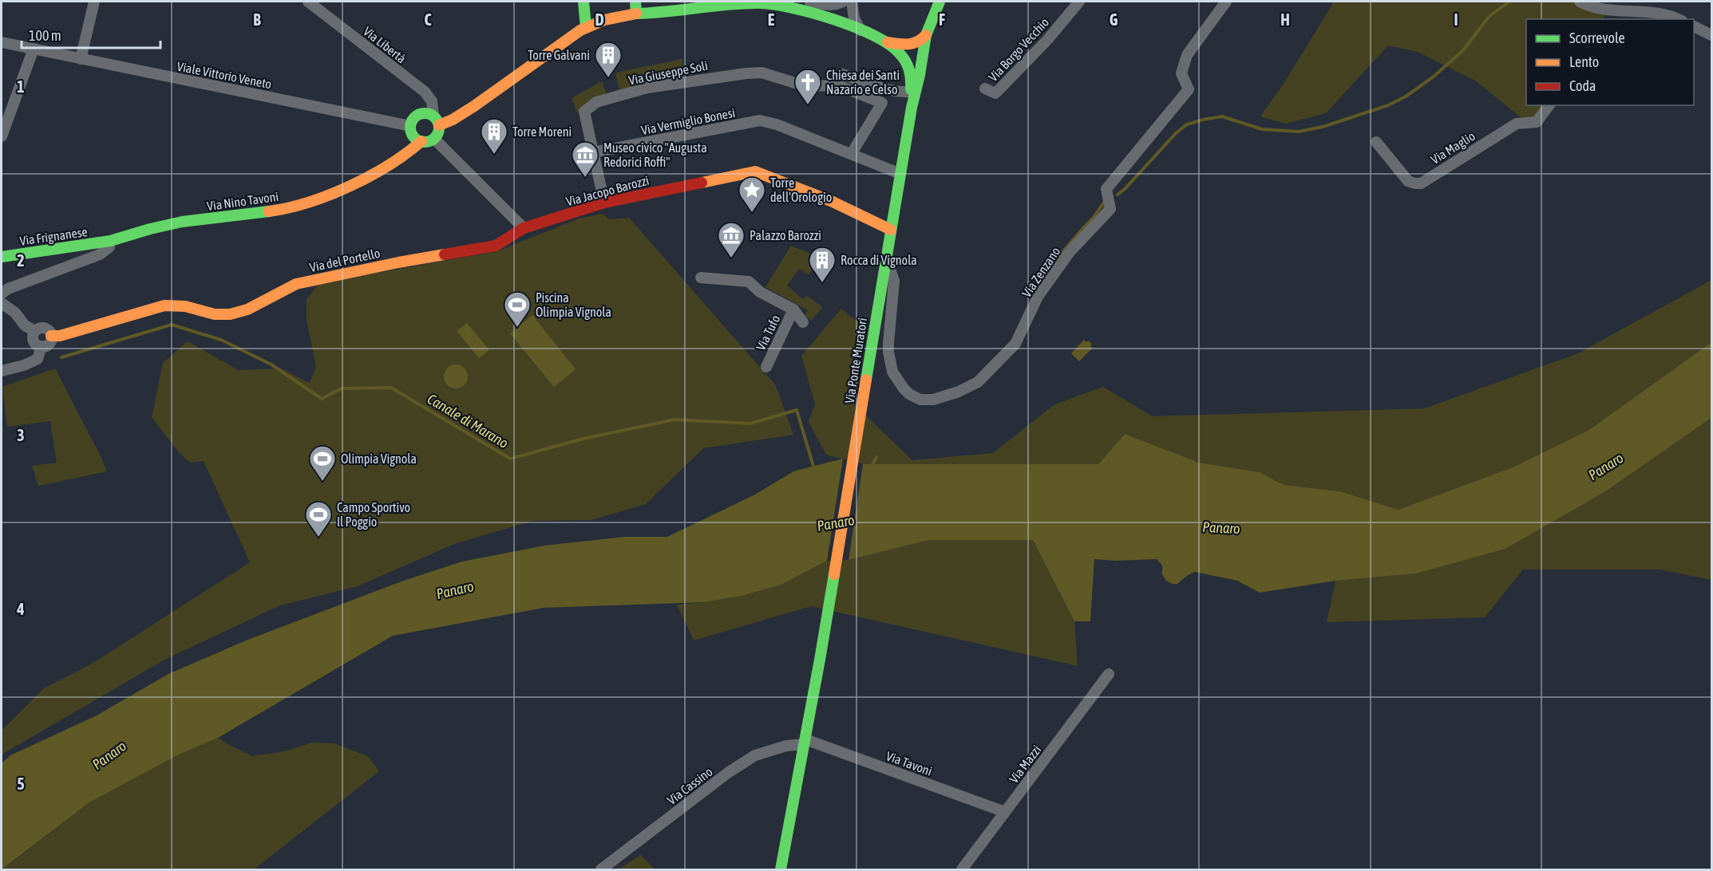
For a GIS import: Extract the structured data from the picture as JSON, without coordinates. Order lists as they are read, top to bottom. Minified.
{"streets":{"main road":["Via Jacopo Barozzi","Via Nino Tavoni","Via Frignanese","Via del Portello","Via Ponte Muratori"],"street":["Via Libertà","Via Borgo Vecchio","Via Giuseppe Soli","Viale Vittorio Veneto","Via Vermiglio Bonesi","Via Maglio","Via Zenzano","Via Tufo","Via Tavoni","Via Mazzi","Via Cassino"]},"crossings":[["Via Libertà","Viale Vittorio Veneto"],["Via Libertà","Via Nino Tavoni"],["Via Giuseppe Soli","Via Vermiglio Bonesi"],["Viale Vittorio Veneto","Via Nino Tavoni"],["Via Jacopo Barozzi","Via del Portello"],["Via Jacopo Barozzi","Via Ponte Muratori"],["Via Nino Tavoni","Via Frignanese"],["Via Zenzano","Via Ponte Muratori"],["Via Ponte Muratori","Via Tavoni"],["Via Ponte Muratori","Via Cassino"],["Via Tavoni","Via Mazzi"],["Via Tavoni","Via Cassino"]],"water":["Canale di Marano","Panaro"],"places":{"building":["Torre Galvani","Torre Moreni","Rocca di Vignola"],"church":["Chiesa dei Santi Nazario e Celso"],"museum":["Museo civico \"Augusta Redorici Roffi\"","Palazzo Barozzi"],"place":["Torre dell'Orologio"],"sports":["Piscina Olimpia Vignola","Olimpia Vignola","Campo Sportivo Il Poggio"]},"legend":["Scorrevole","Lento","Coda"],"scale_bar":"100 m","grid":{"columns":["B","C","D","E","F","G","H","I"],"rows":["1","2","3","4","5"]}}
